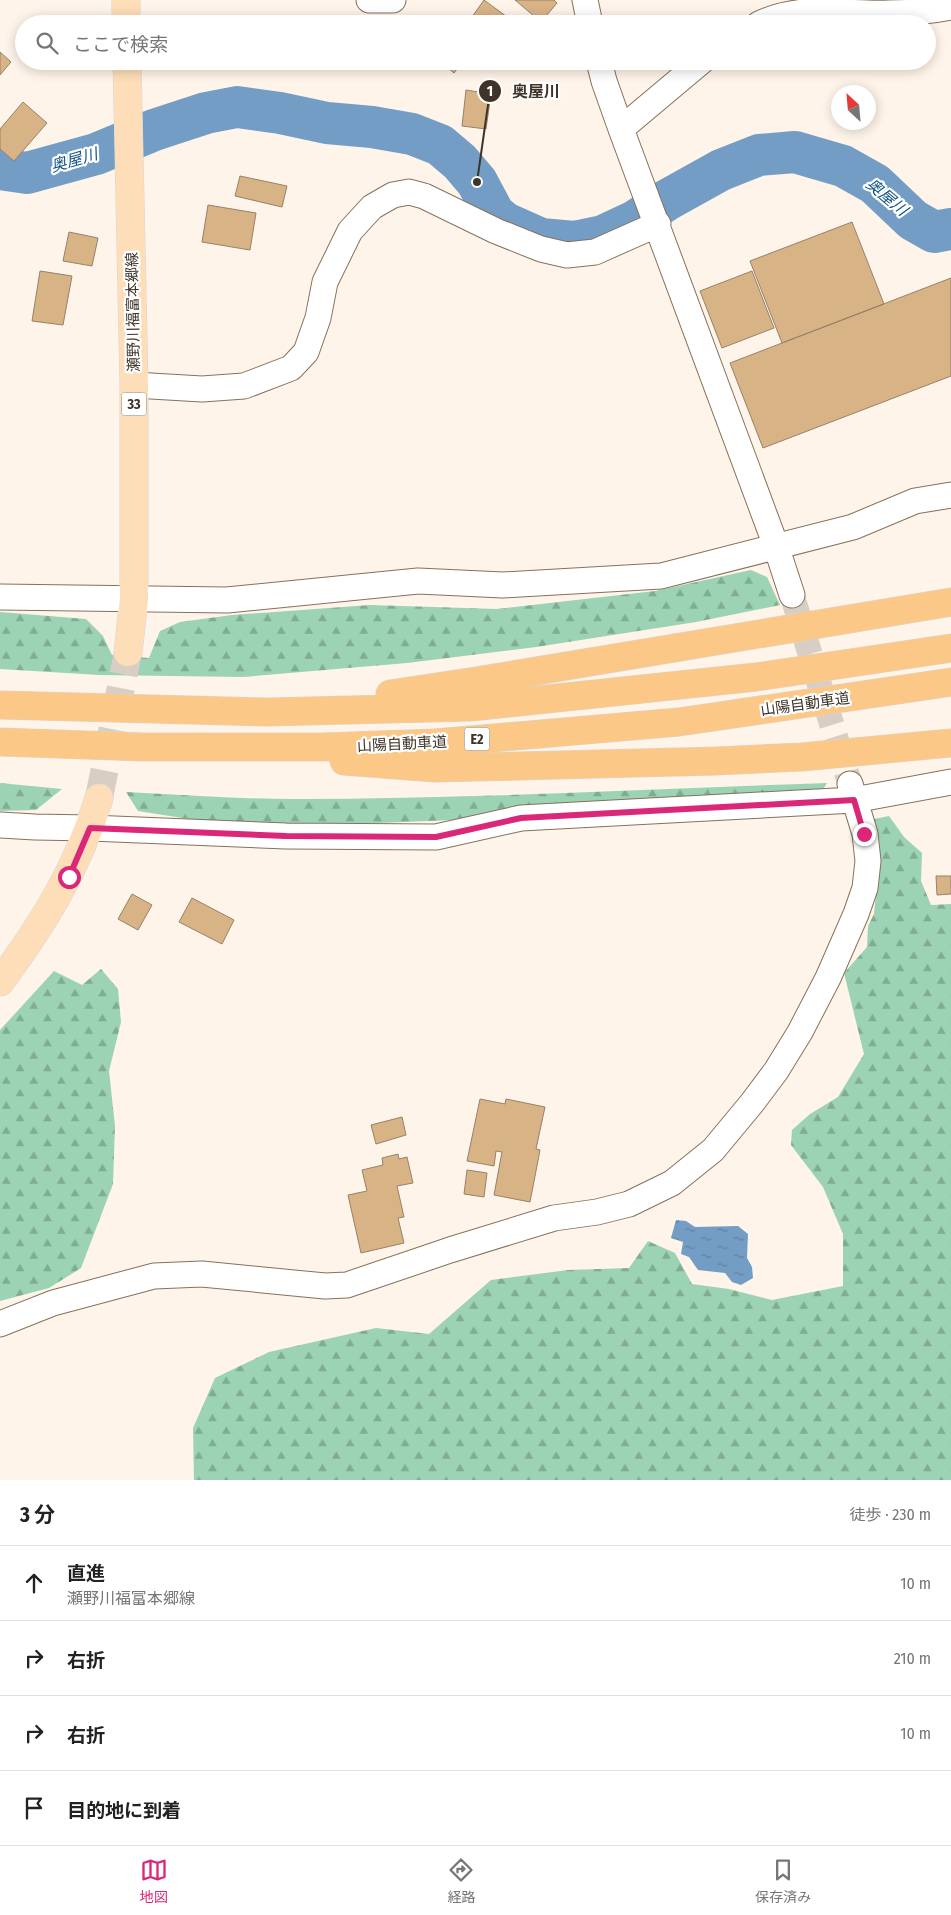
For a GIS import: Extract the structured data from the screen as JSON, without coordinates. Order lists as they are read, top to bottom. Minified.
{"streets":{"highway":["山陽自動車道","E2"],"main road":["瀬野川福富本郷線","33"]},"water":["奥屋川"],"places":["奥屋川"],"north":"top left","page":{"search":"ここで検索","heading":["3 分","徒歩 · 230 m"],"list":[["直進","瀬野川福富本郷線","10 m"],["右折","210 m"],["右折","10 m"],"目的地に到着"],"nav":["地図","経路","保存済み"]}}
